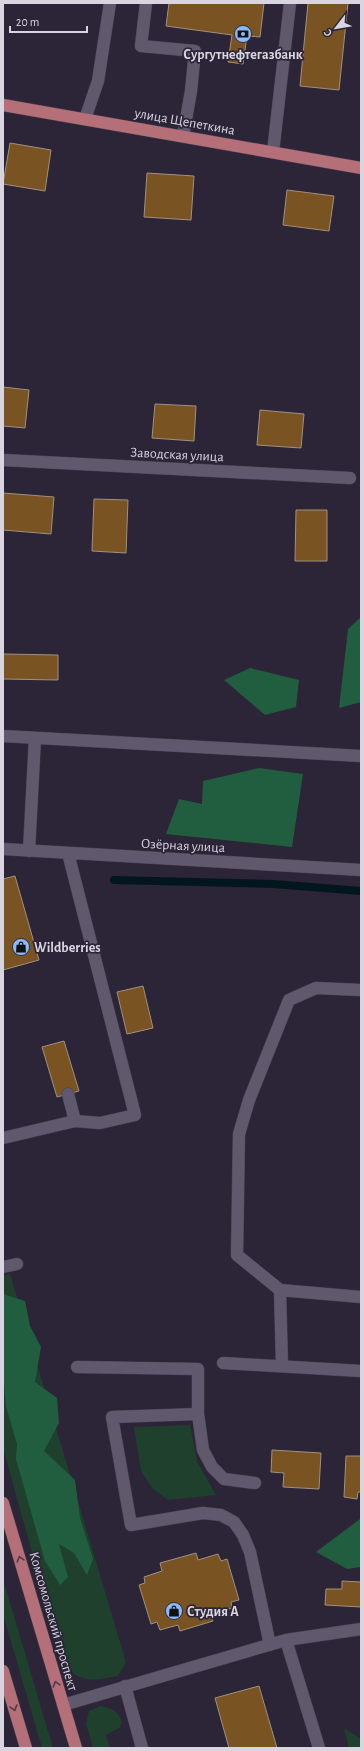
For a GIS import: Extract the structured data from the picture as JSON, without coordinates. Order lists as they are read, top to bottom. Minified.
{"streets":{"main road":["улица Щепеткина","Комсомольский проспект"],"street":["Заводская улица","Озёрная улица"]},"one_way":["Комсомольский проспект"],"places":{"bank":["Сургутнефтегазбанк"],"shop":["Wildberries","Студия А"]},"scale_bar":"20 m","north":"bottom left"}
